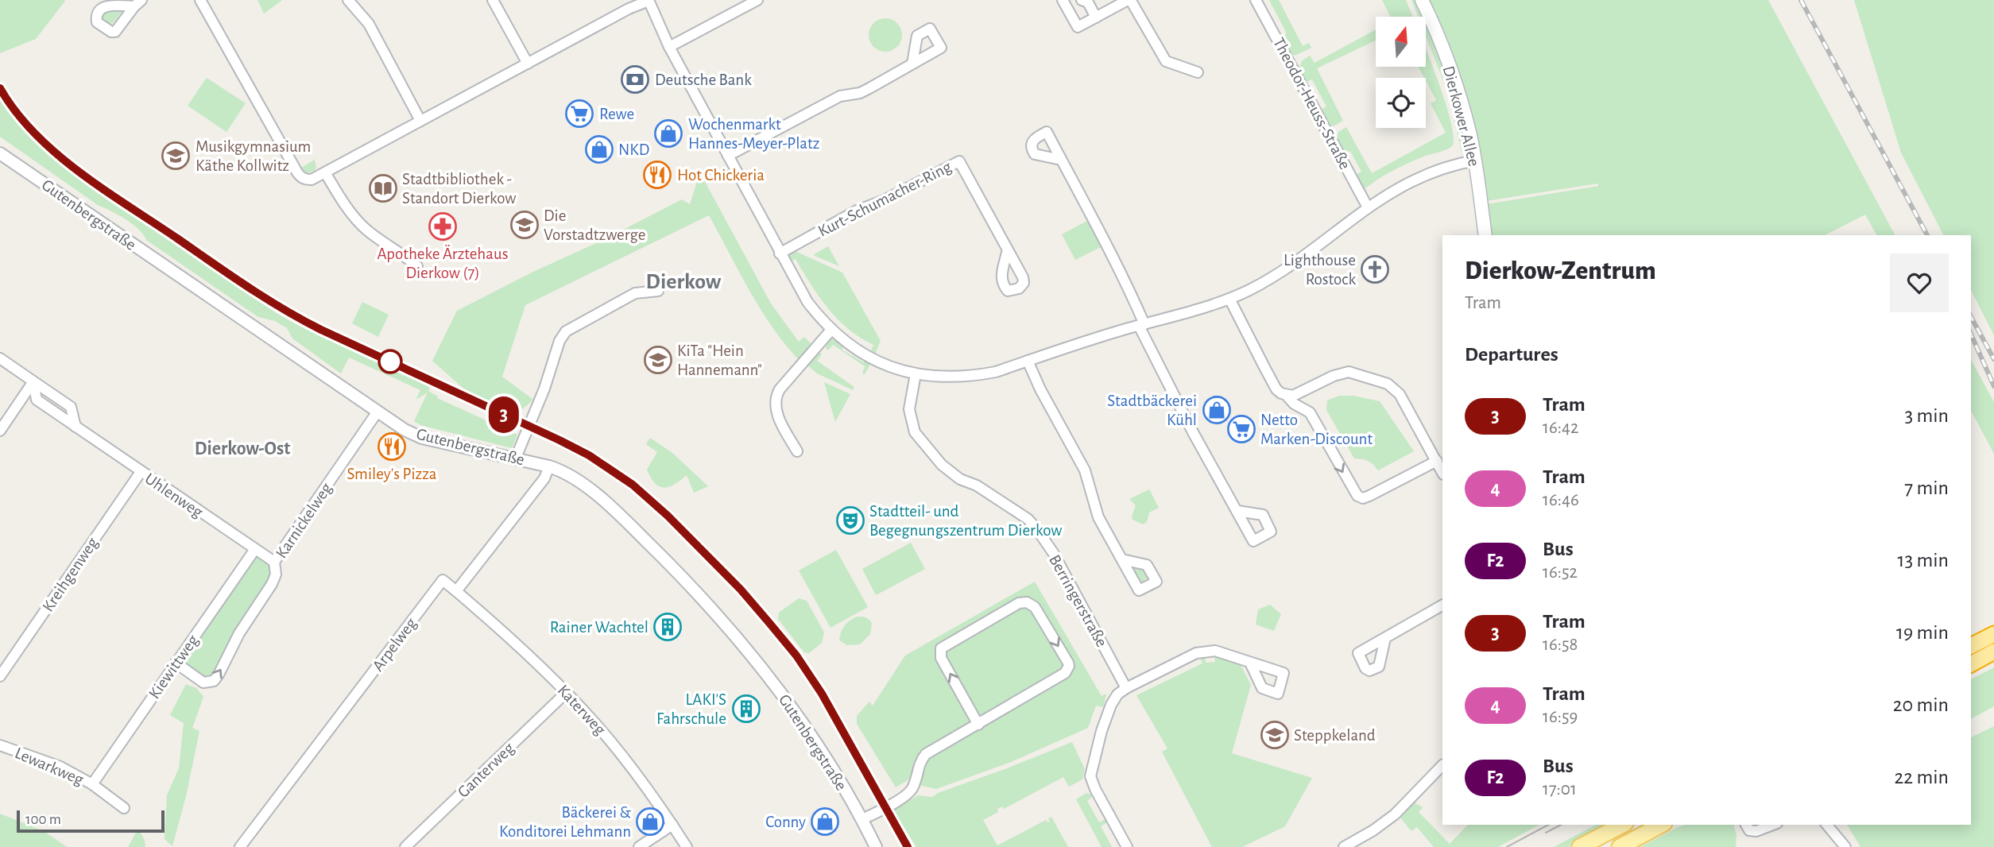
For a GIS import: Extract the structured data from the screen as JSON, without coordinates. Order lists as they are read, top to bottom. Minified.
{"streets":{"main road":["Dierkower Allee"],"street":["Theodor-Heuss-Straße","Kurt-Schumacher-Ring","Gutenbergstraße","Uhlenweg","Karnickelweg","Kreihgenweg","Berringerstraße","Arpelweg","Kiewittweg","Katerweg","Lewarkweg","Ganterweg"]},"crossings":[["Gutenbergstraße","Karnickelweg"],["Uhlenweg","Karnickelweg"],["Uhlenweg","Kreihgenweg"],["Uhlenweg","Kiewittweg"],["Karnickelweg","Kiewittweg"],["Arpelweg","Katerweg"],["Kiewittweg","Lewarkweg"],["Katerweg","Ganterweg"]],"districts":["Dierkow","Dierkow-Ost"],"places":{"bank":["Deutsche Bank"],"supermarket":["Rewe","Netto Marken-Discount"],"shop":["Wochenmarkt Hannes-Meyer-Platz","NKD","Stadtbäckerei Kühl","Bäckerei & Konditorei Lehmann","Conny"],"school or university":["Musikgymnasium Käthe Kollwitz","Die Vorstadtzwerge","KiTa \"Hein Hannemann\"","Steppkeland"],"restaurant":["Hot Chickeria","Smiley's Pizza"],"library":["Stadtbibliothek - Standort Dierkow"],"pharmacy":["Apotheke Ärztehaus Dierkow (7)"],"church":["Lighthouse Rostock"],"theatre":["Stadtteil- und Begegnungszentrum Dierkow"],"building":["Rainer Wachtel","LAKI'S Fahrschule"]},"lines":["tram line 3"],"scale_bar":"100 m","north":"top","page":{"on_map":"3","heading":[["Dierkow-Zentrum","Tram"],"Departures"],"list":[{"mark":"3","name":"Tram","note":"16:42","value":"3 min"},{"mark":"4","name":"Tram","note":"16:46","value":"7 min"},{"mark":"F2","name":"Bus","note":"16:52","value":"13 min"},{"mark":"3","name":"Tram","note":"16:58","value":"19 min"},{"mark":"4","name":"Tram","note":"16:59","value":"20 min"},{"mark":"F2","name":"Bus","note":"17:01","value":"22 min"}],"scale":"100 m"}}
